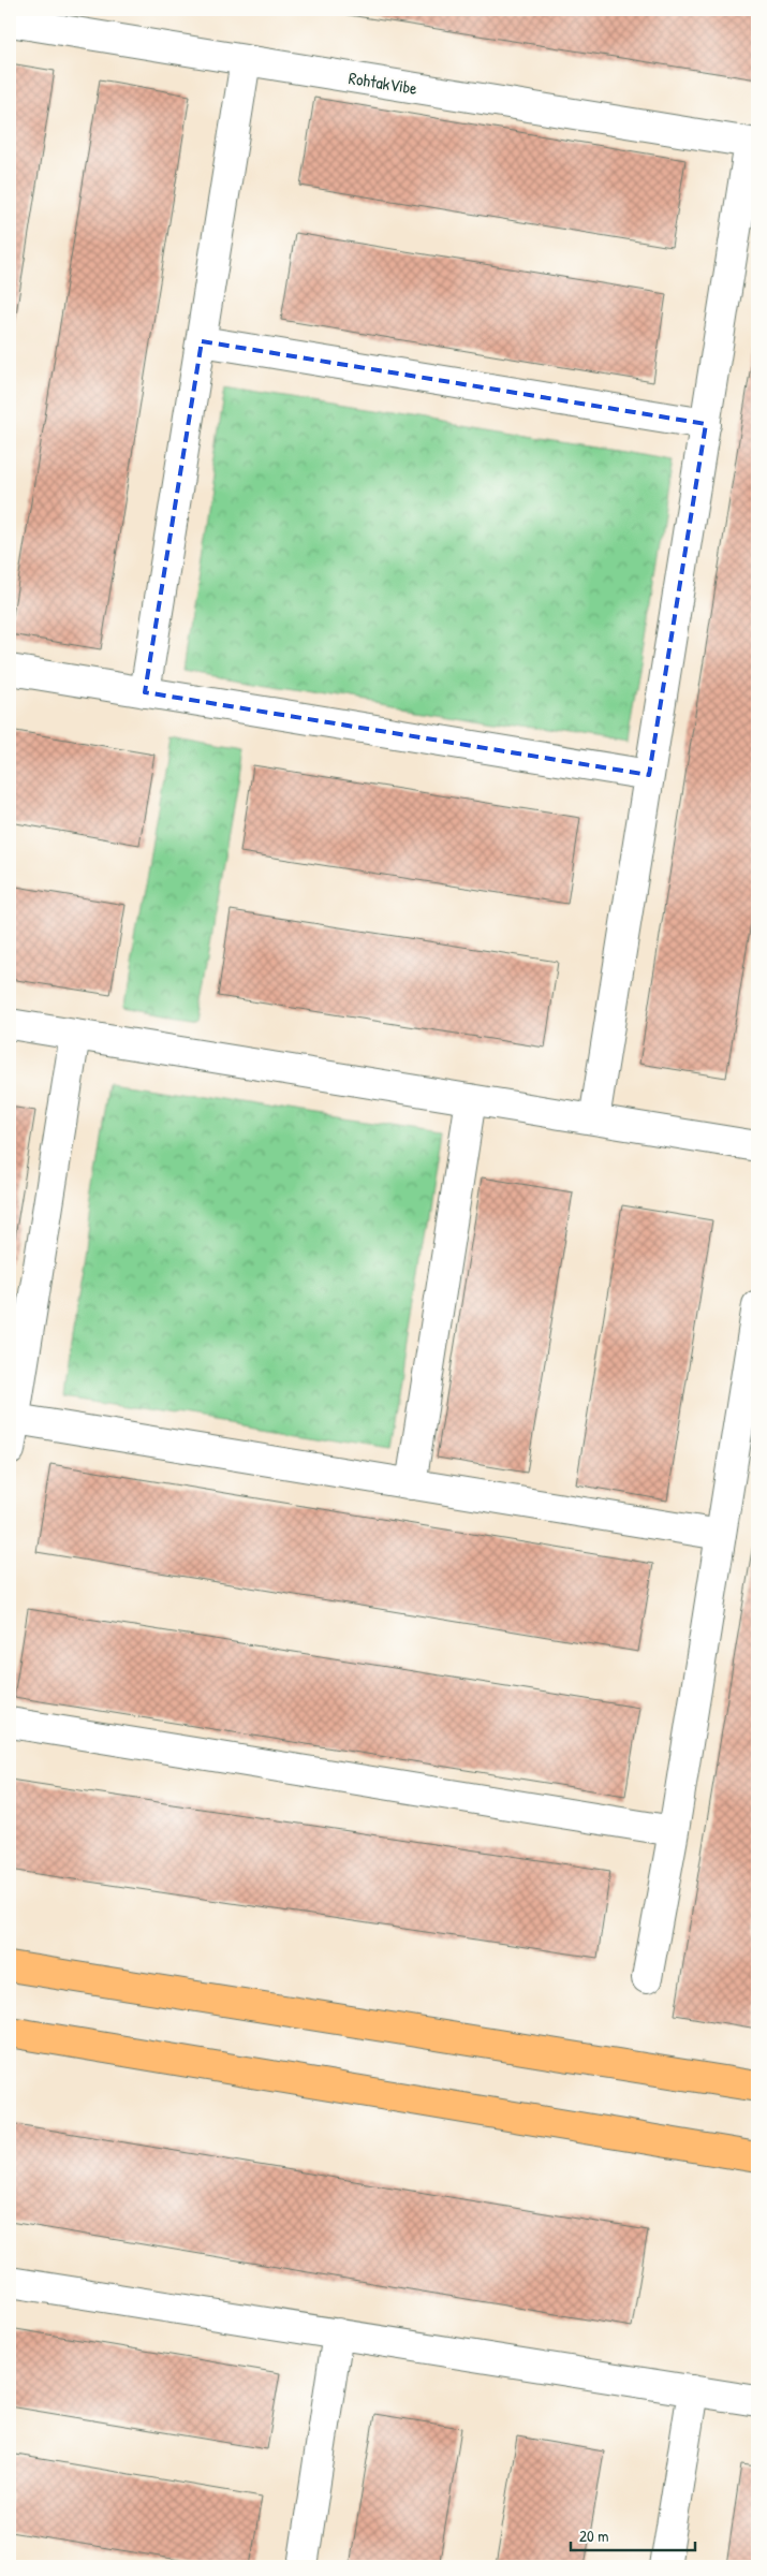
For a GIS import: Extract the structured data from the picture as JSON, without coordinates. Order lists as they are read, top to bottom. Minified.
{"streets":{"street":["RohtakVibe"]},"scale_bar":"20 m"}
